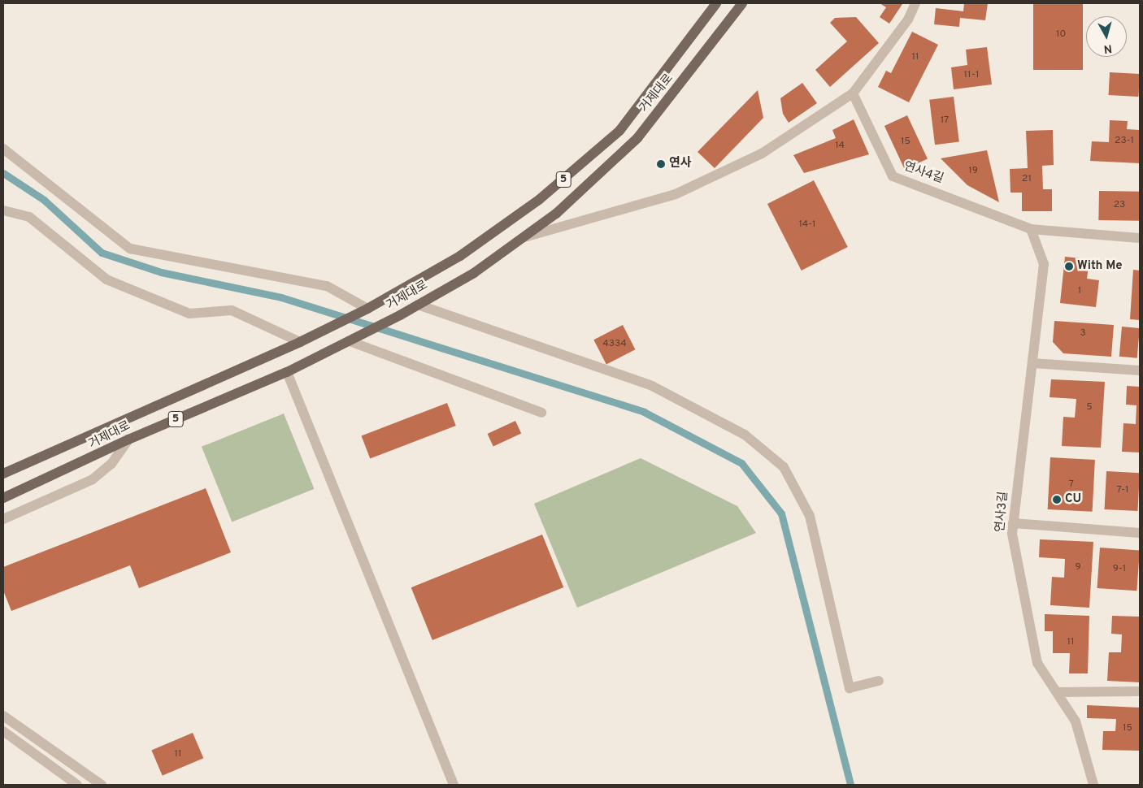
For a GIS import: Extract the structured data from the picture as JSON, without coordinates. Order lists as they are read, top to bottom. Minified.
{"streets":{"main road":["거제대로","5"],"street":["연사4길","연사3길"]},"crossings":[["연사4길","연사3길"]],"places":["연사","With Me","CU"],"house_numbers":["10","11","11-1","17","23-1","15","14","19","21","23","14-1","1","3","4334","5","7","7-1","9","9-1","11","15","11"],"north":"bottom"}
